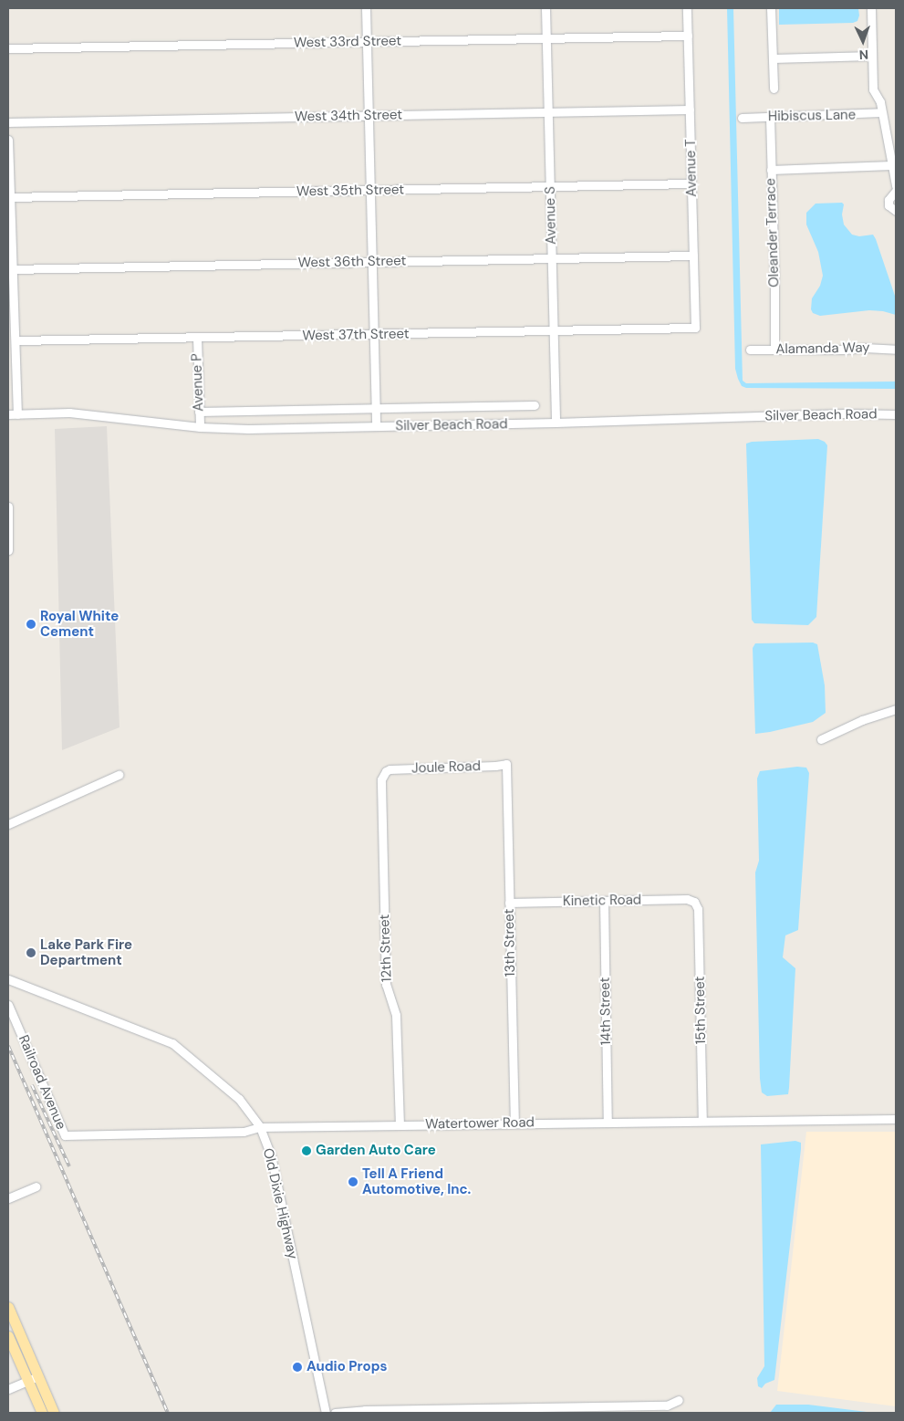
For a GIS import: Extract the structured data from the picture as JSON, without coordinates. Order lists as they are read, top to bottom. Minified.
{"streets":{"street":["West 33rd Street","West 34th Street","Hibiscus Lane","Avenue T","West 35th Street","Avenue S","Oleander Terrace","West 36th Street","West 37th Street","Alamanda Way","Avenue P","Silver Beach Road","Joule Road","Kinetic Road","13th Street","12th Street","15th Street","14th Street","Railroad Avenue","Watertower Road","Old Dixie Highway"]},"crossings":[["West 33rd Street","Avenue T"],["West 33rd Street","Avenue S"],["West 34th Street","Avenue T"],["West 34th Street","Avenue S"],["Hibiscus Lane","Oleander Terrace"],["Avenue T","West 35th Street"],["Avenue T","West 36th Street"],["Avenue T","West 37th Street"],["West 35th Street","Avenue S"],["Avenue S","West 36th Street"],["Avenue S","West 37th Street"],["Avenue S","Silver Beach Road"],["Oleander Terrace","Alamanda Way"],["West 37th Street","Avenue P"],["Avenue P","Silver Beach Road"],["Joule Road","13th Street"],["Joule Road","12th Street"],["Kinetic Road","13th Street"],["Kinetic Road","15th Street"],["Kinetic Road","14th Street"],["13th Street","Watertower Road"],["12th Street","Watertower Road"],["15th Street","Watertower Road"],["14th Street","Watertower Road"],["Railroad Avenue","Watertower Road"],["Watertower Road","Old Dixie Highway"]],"places":["Royal White Cement","Lake Park Fire Department","Garden Auto Care","Tell A Friend Automotive, Inc.","Audio Props"],"north":"bottom"}
